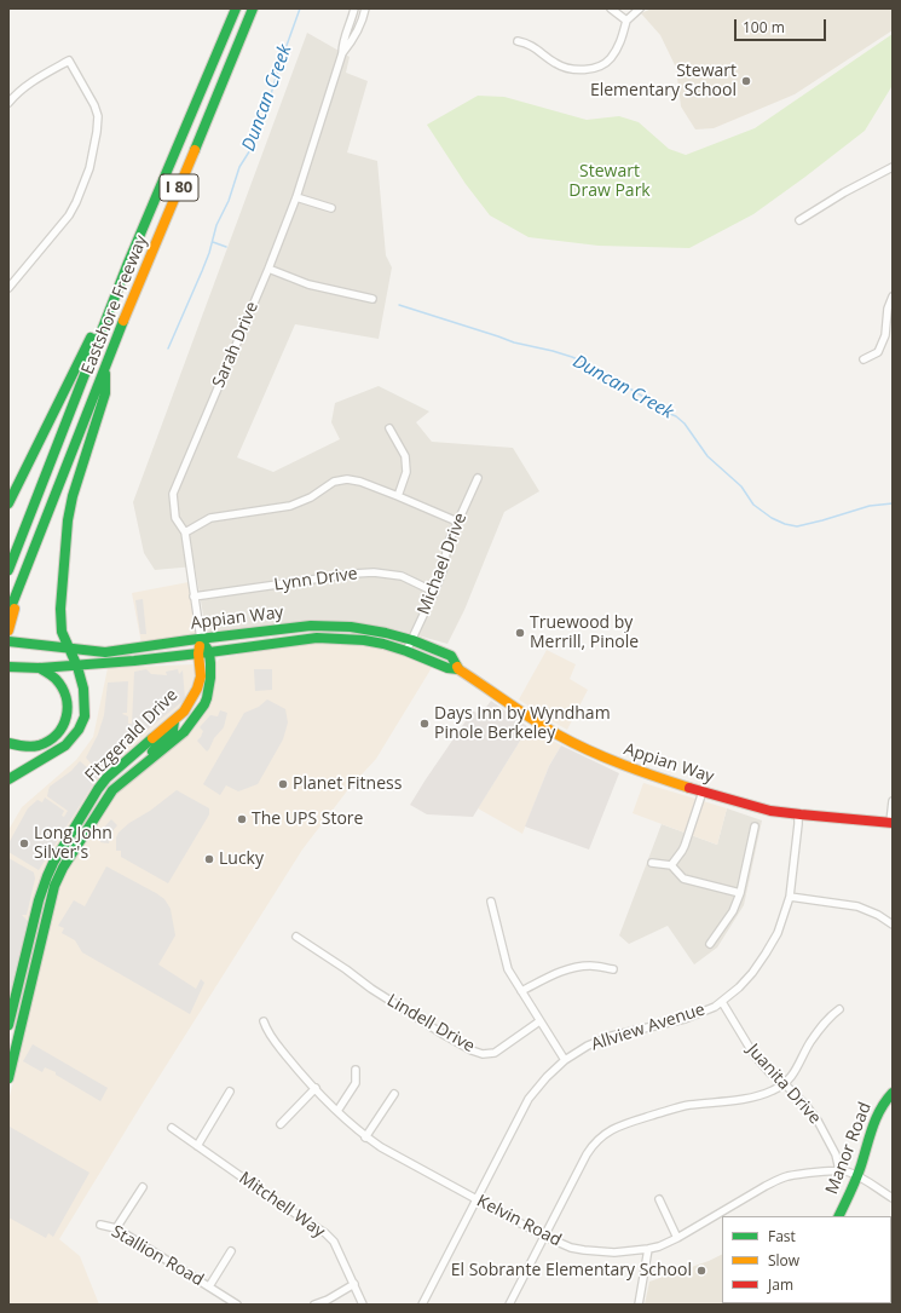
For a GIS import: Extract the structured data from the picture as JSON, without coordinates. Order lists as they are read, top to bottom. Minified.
{"streets":{"main road":["I 80","Eastshore Freeway","Appian Way","Fitzgerald Drive","Manor Road"],"street":["Sarah Drive","Michael Drive","Lynn Drive","Lindell Drive","Allview Avenue","Juanita Drive","Mitchell Way","Kelvin Road","Stallion Road"]},"crossings":[["Sarah Drive","Lynn Drive"],["Sarah Drive","Appian Way"],["Sarah Drive","Fitzgerald Drive"],["Michael Drive","Lynn Drive"],["Michael Drive","Appian Way"],["Appian Way","Fitzgerald Drive"],["Appian Way","Allview Avenue"],["Allview Avenue","Juanita Drive"],["Allview Avenue","Kelvin Road"],["Juanita Drive","Kelvin Road"],["Manor Road","Kelvin Road"]],"water":["Duncan Creek"],"parks":["Stewart Draw Park"],"places":["Stewart Elementary School","Truewood by Merrill, Pinole","Days Inn by Wyndham Pinole Berkeley","Planet Fitness","The UPS Store","Long John Silver's","Lucky","El Sobrante Elementary School"],"legend":["Fast","Slow","Jam"],"scale_bar":"100 m"}
